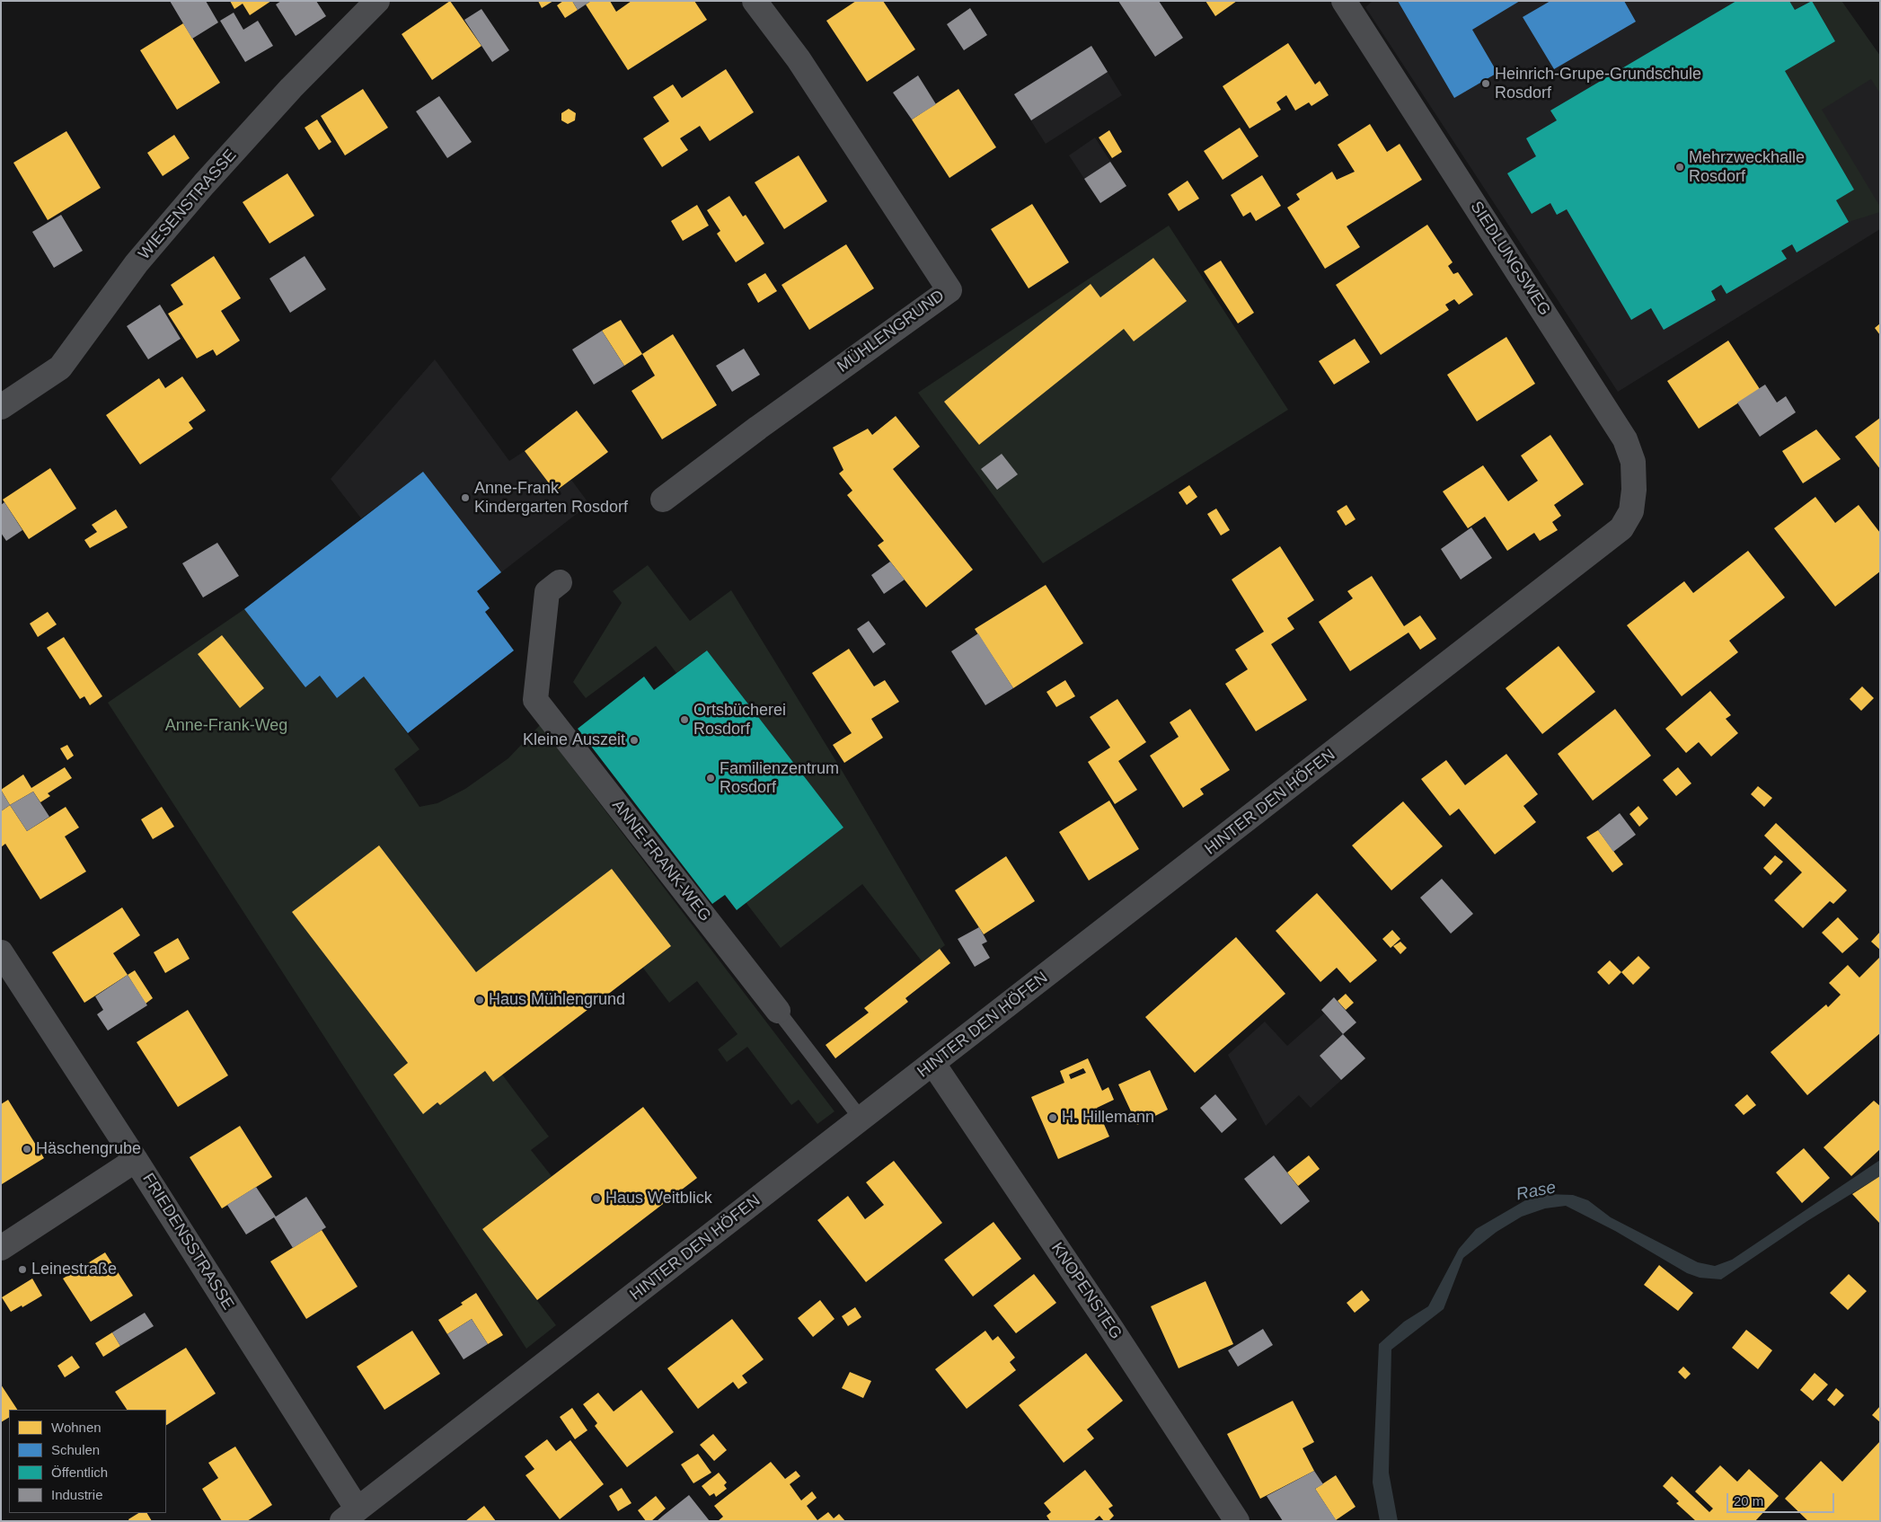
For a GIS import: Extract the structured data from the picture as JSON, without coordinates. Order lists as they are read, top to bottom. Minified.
{"streets":{"street":["WIESENSTRASSE","SIEDLUNGSWEG","MÜHLENGRUND","HINTER DEN HÖFEN","ANNE-FRANK-WEG","FRIEDENSSTRASSE","KNOPENSTEG"]},"crossings":[["SIEDLUNGSWEG","HINTER DEN HÖFEN"],["HINTER DEN HÖFEN","ANNE-FRANK-WEG"],["HINTER DEN HÖFEN","FRIEDENSSTRASSE"],["HINTER DEN HÖFEN","KNOPENSTEG"]],"water":["Rase"],"parks":["Anne-Frank-Weg"],"places":["Heinrich-Grupe-Grundschule Rosdorf","Mehrzweckhalle Rosdorf","Anne-Frank Kindergarten Rosdorf","Ortsbücherei Rosdorf","Kleine Auszeit","Familienzentrum Rosdorf","Haus Mühlengrund","H. Hillemann","Häschengrube","Haus Weitblick","Leinestraße"],"legend":["Wohnen","Schulen","Öffentlich","Industrie"],"scale_bar":"20 m"}
